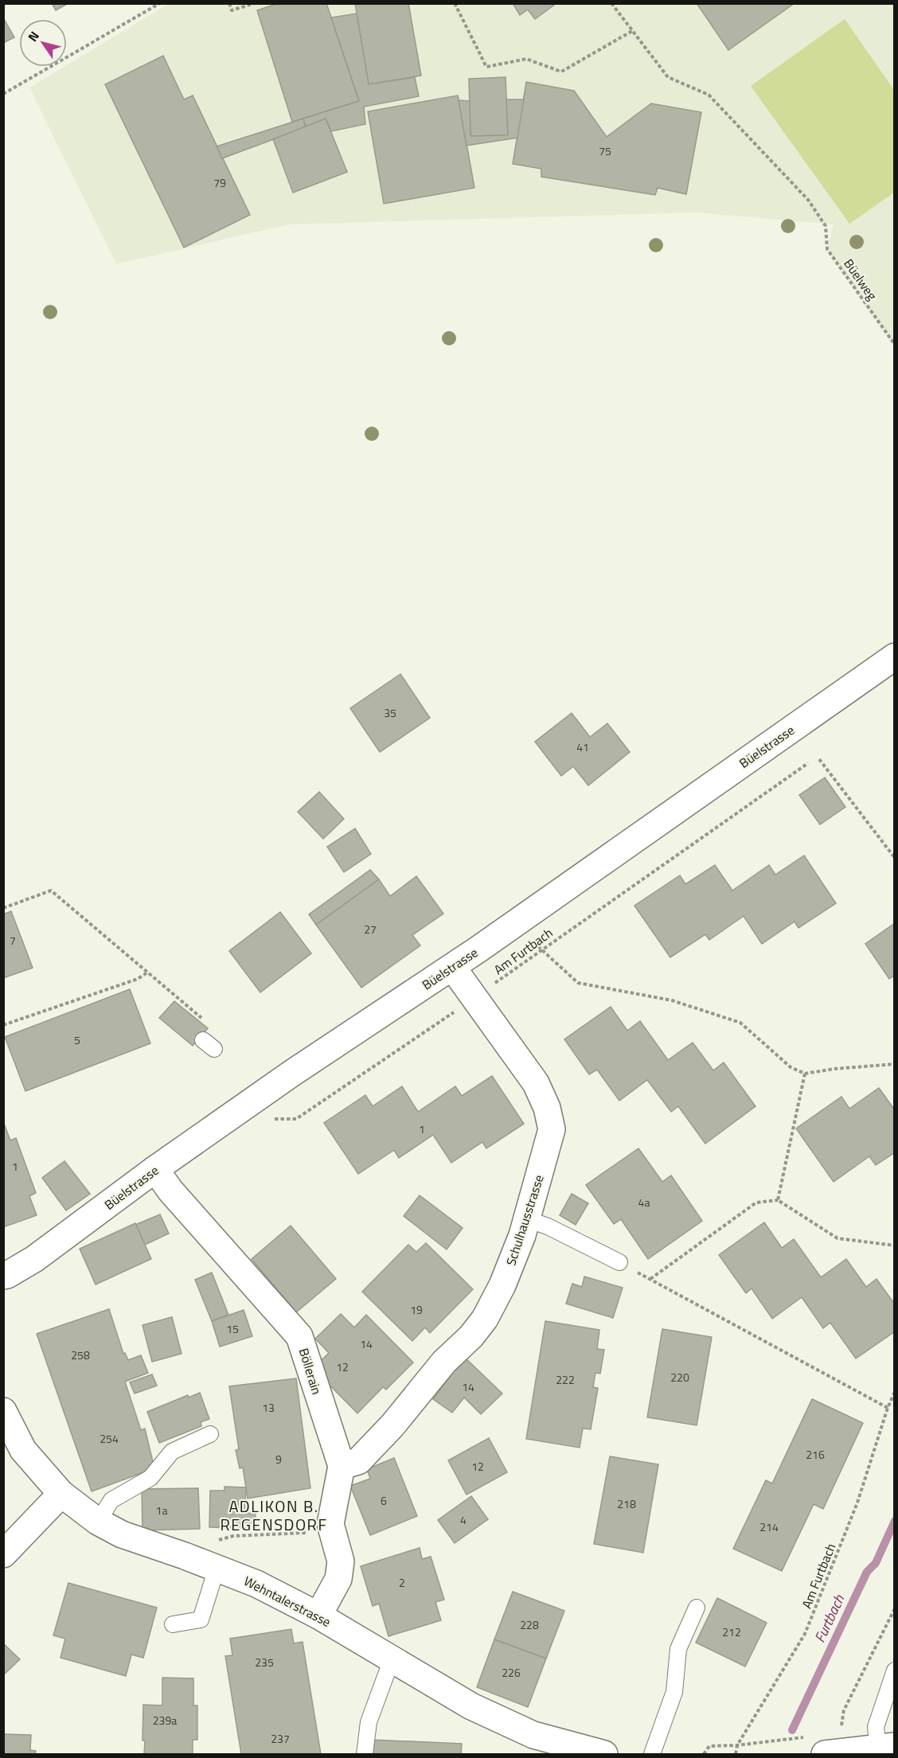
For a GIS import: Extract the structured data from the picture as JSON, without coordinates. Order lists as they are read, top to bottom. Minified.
{"streets":{"street":["Büelstrasse","Schulhausstrasse","Böllerain","Wehntalerstrasse"],"path":["Büelweg","Am Furtbach"]},"crossings":[["Büelstrasse","Am Furtbach"],["Büelstrasse","Schulhausstrasse"],["Büelstrasse","Böllerain"],["Am Furtbach","Schulhausstrasse"],["Schulhausstrasse","Böllerain"],["Böllerain","Wehntalerstrasse"]],"districts":["ADLIKON B. REGENSDORF"],"water":["Furtbach"],"house_numbers":["75","79","35","41","27","7","5","1","1","4a","19","15","14","258","12","220","222","14","13","254","216","9","12","6","218","1a","4","214","2","228","212","235","226","239a","237"],"north":"top left"}
